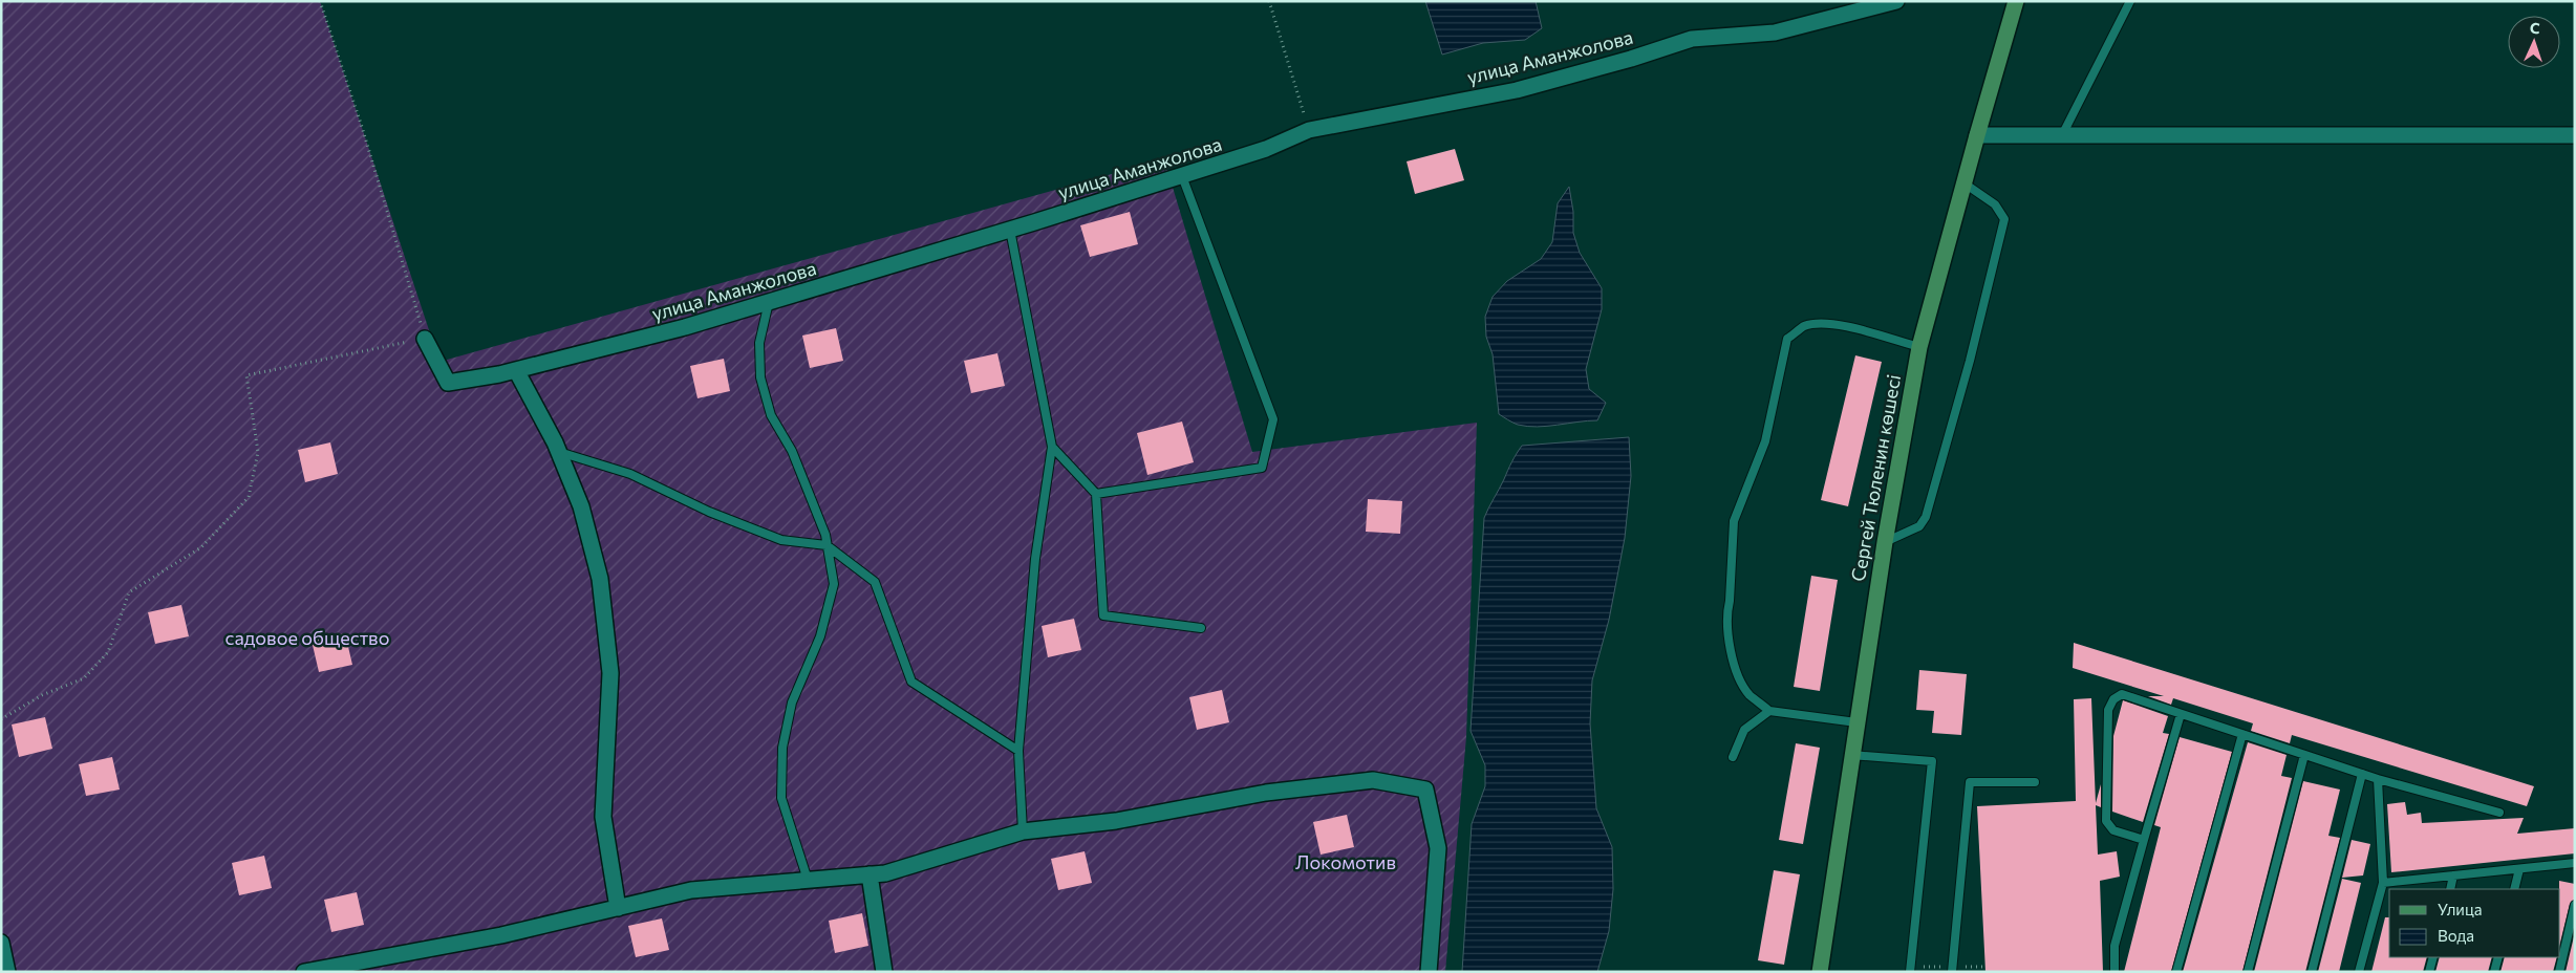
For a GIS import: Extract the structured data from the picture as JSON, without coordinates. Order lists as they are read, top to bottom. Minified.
{"streets":{"main road":["Сергей Тюленин көшесі"],"street":["улица Аманжолова"]},"parks":["садовое общество","Локомотив"],"legend":["Улица","Вода"],"north":"top"}
